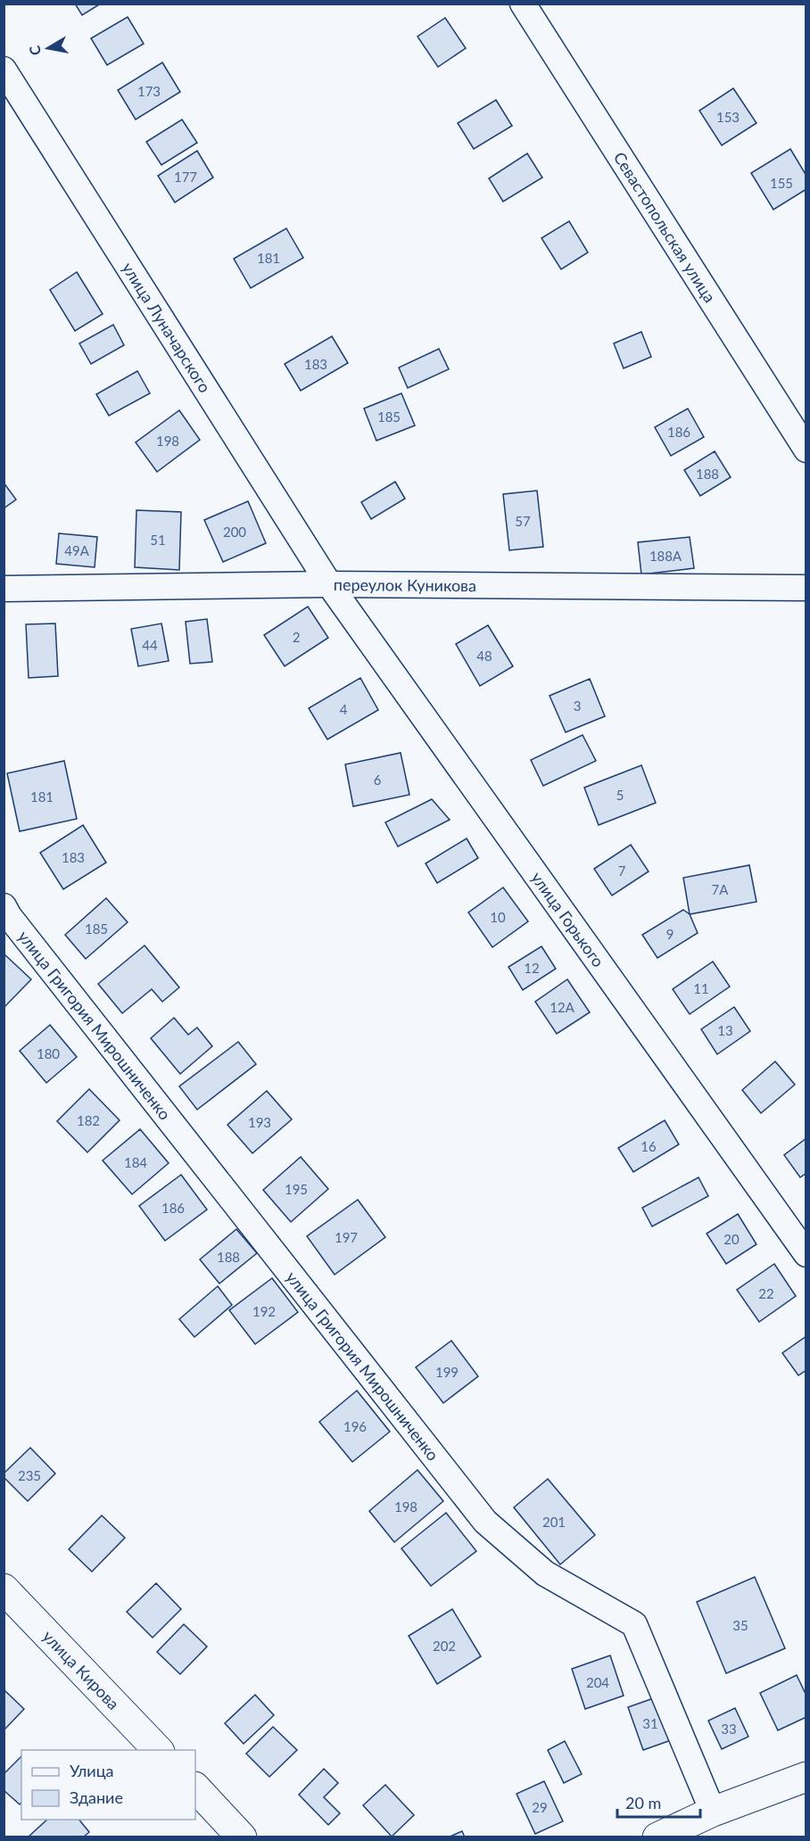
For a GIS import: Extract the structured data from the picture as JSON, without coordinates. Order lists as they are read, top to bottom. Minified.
{"streets":{"street":["Севастопольская улица","улица Луначарского","переулок Куникова","улица Горького","улица Григория Мирошниченко","улица Кирова"]},"crossings":[["улица Луначарского","переулок Куникова"],["улица Луначарского","улица Горького"],["переулок Куникова","улица Горького"]],"house_numbers":["173","153","177","155","181","183","185","186","198","188","57","200","51","49А","188А","2","44","48","3","4","6","5","181","183","7","7А","10","185","9","12","11","12А","13","180","182","193","16","184","195","186","197","20","188","22","192","199","196","235","198","201","35","202","204","31","33","29"],"legend":["Улица","Здание"],"scale_bar":"20 m","north":"left"}
